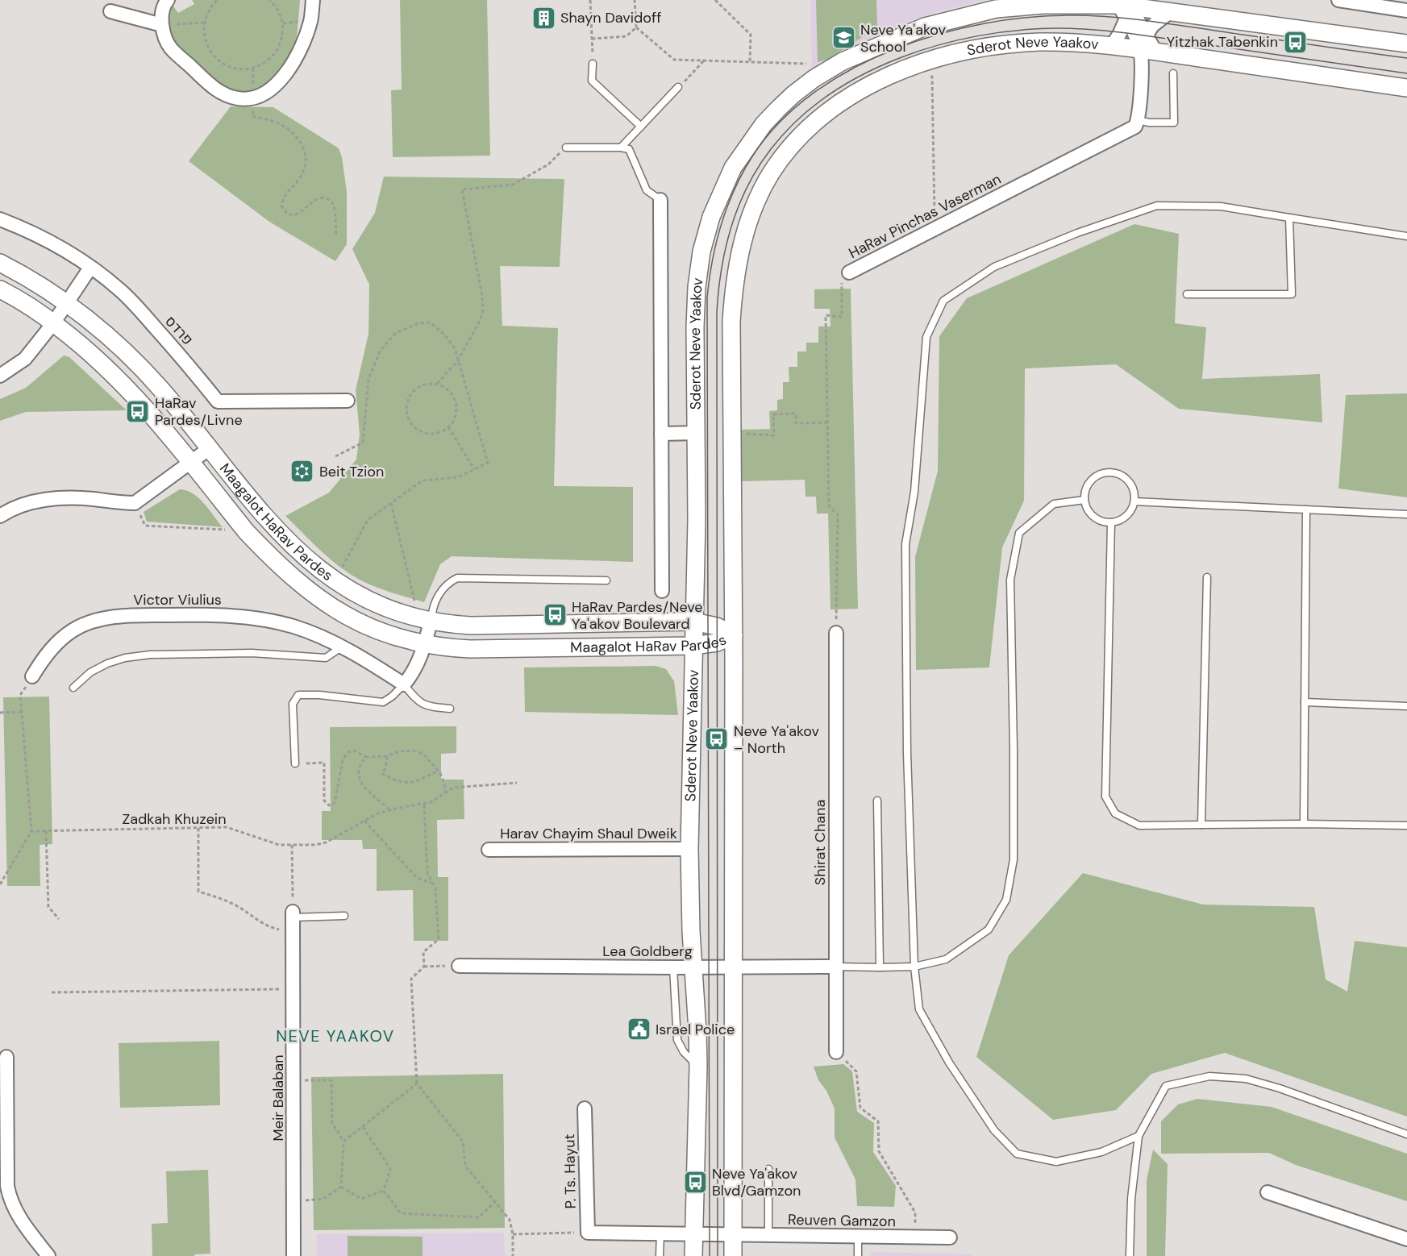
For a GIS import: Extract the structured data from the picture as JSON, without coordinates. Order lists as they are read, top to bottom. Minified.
{"streets":{"street":["Sderot Neve Yaakov","HaRav Pinchas Vaserman","פרדס","Maagalot HaRav Pardes","Victor Viulius","Harav Chayim Shaul Dweik","Shirat Chana","Lea Goldberg","Meir Balaban","P. Ts. Hayut","Reuven Gamzon"],"path":["Zadkah Khuzein"]},"crossings":[["Sderot Neve Yaakov","Maagalot HaRav Pardes"],["Sderot Neve Yaakov","Harav Chayim Shaul Dweik"],["Sderot Neve Yaakov","Lea Goldberg"],["Sderot Neve Yaakov","Reuven Gamzon"],["HaRav Pinchas Vaserman","Shirat Chana"],["Shirat Chana","Lea Goldberg"],["P. Ts. Hayut","Reuven Gamzon"]],"districts":["NEVE YAAKOV"],"places":{"building":["Shayn Davidoff"],"school or university":["Neve Ya'akov School"],"bus stop":["Yitzhak Tabenkin","HaRav Pardes/Livne","HaRav Pardes/Neve Ya'akov Boulevard","Neve Ya'akov – North","Neve Ya'akov Blvd/Gamzon"],"synagogue":["Beit Tzion"],"public building":["Israel Police"]}}
